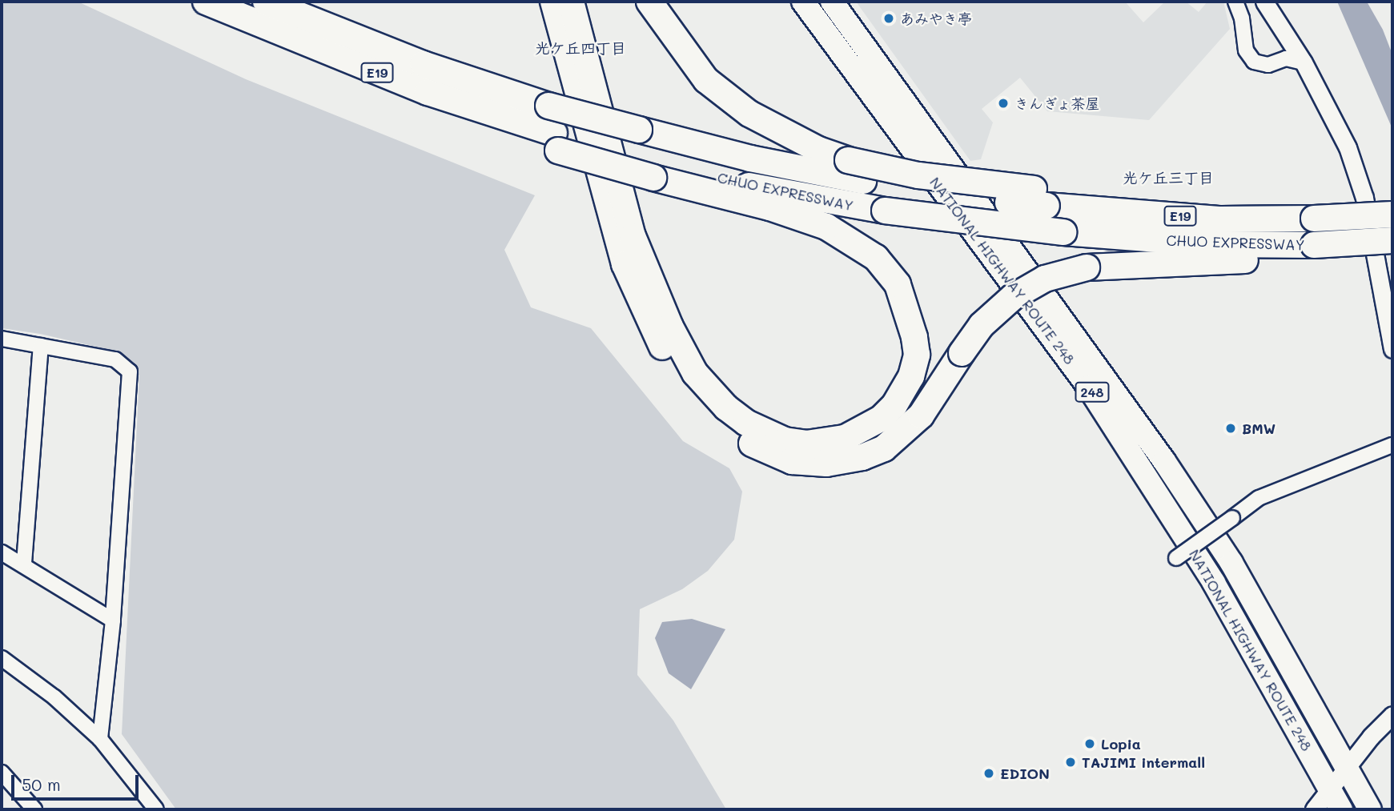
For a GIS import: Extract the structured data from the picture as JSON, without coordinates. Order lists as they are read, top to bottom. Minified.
{"streets":{"highway":["E19","CHUO EXPRESSWAY","NATIONAL HIGHWAY ROUTE 248","248"]},"districts":["光ケ丘四丁目","光ケ丘三丁目"],"places":["あみやき亭","きんぎょ茶屋","BMW","Lopia","TAJIMI intermall","EDION"],"scale_bar":"50 m"}
